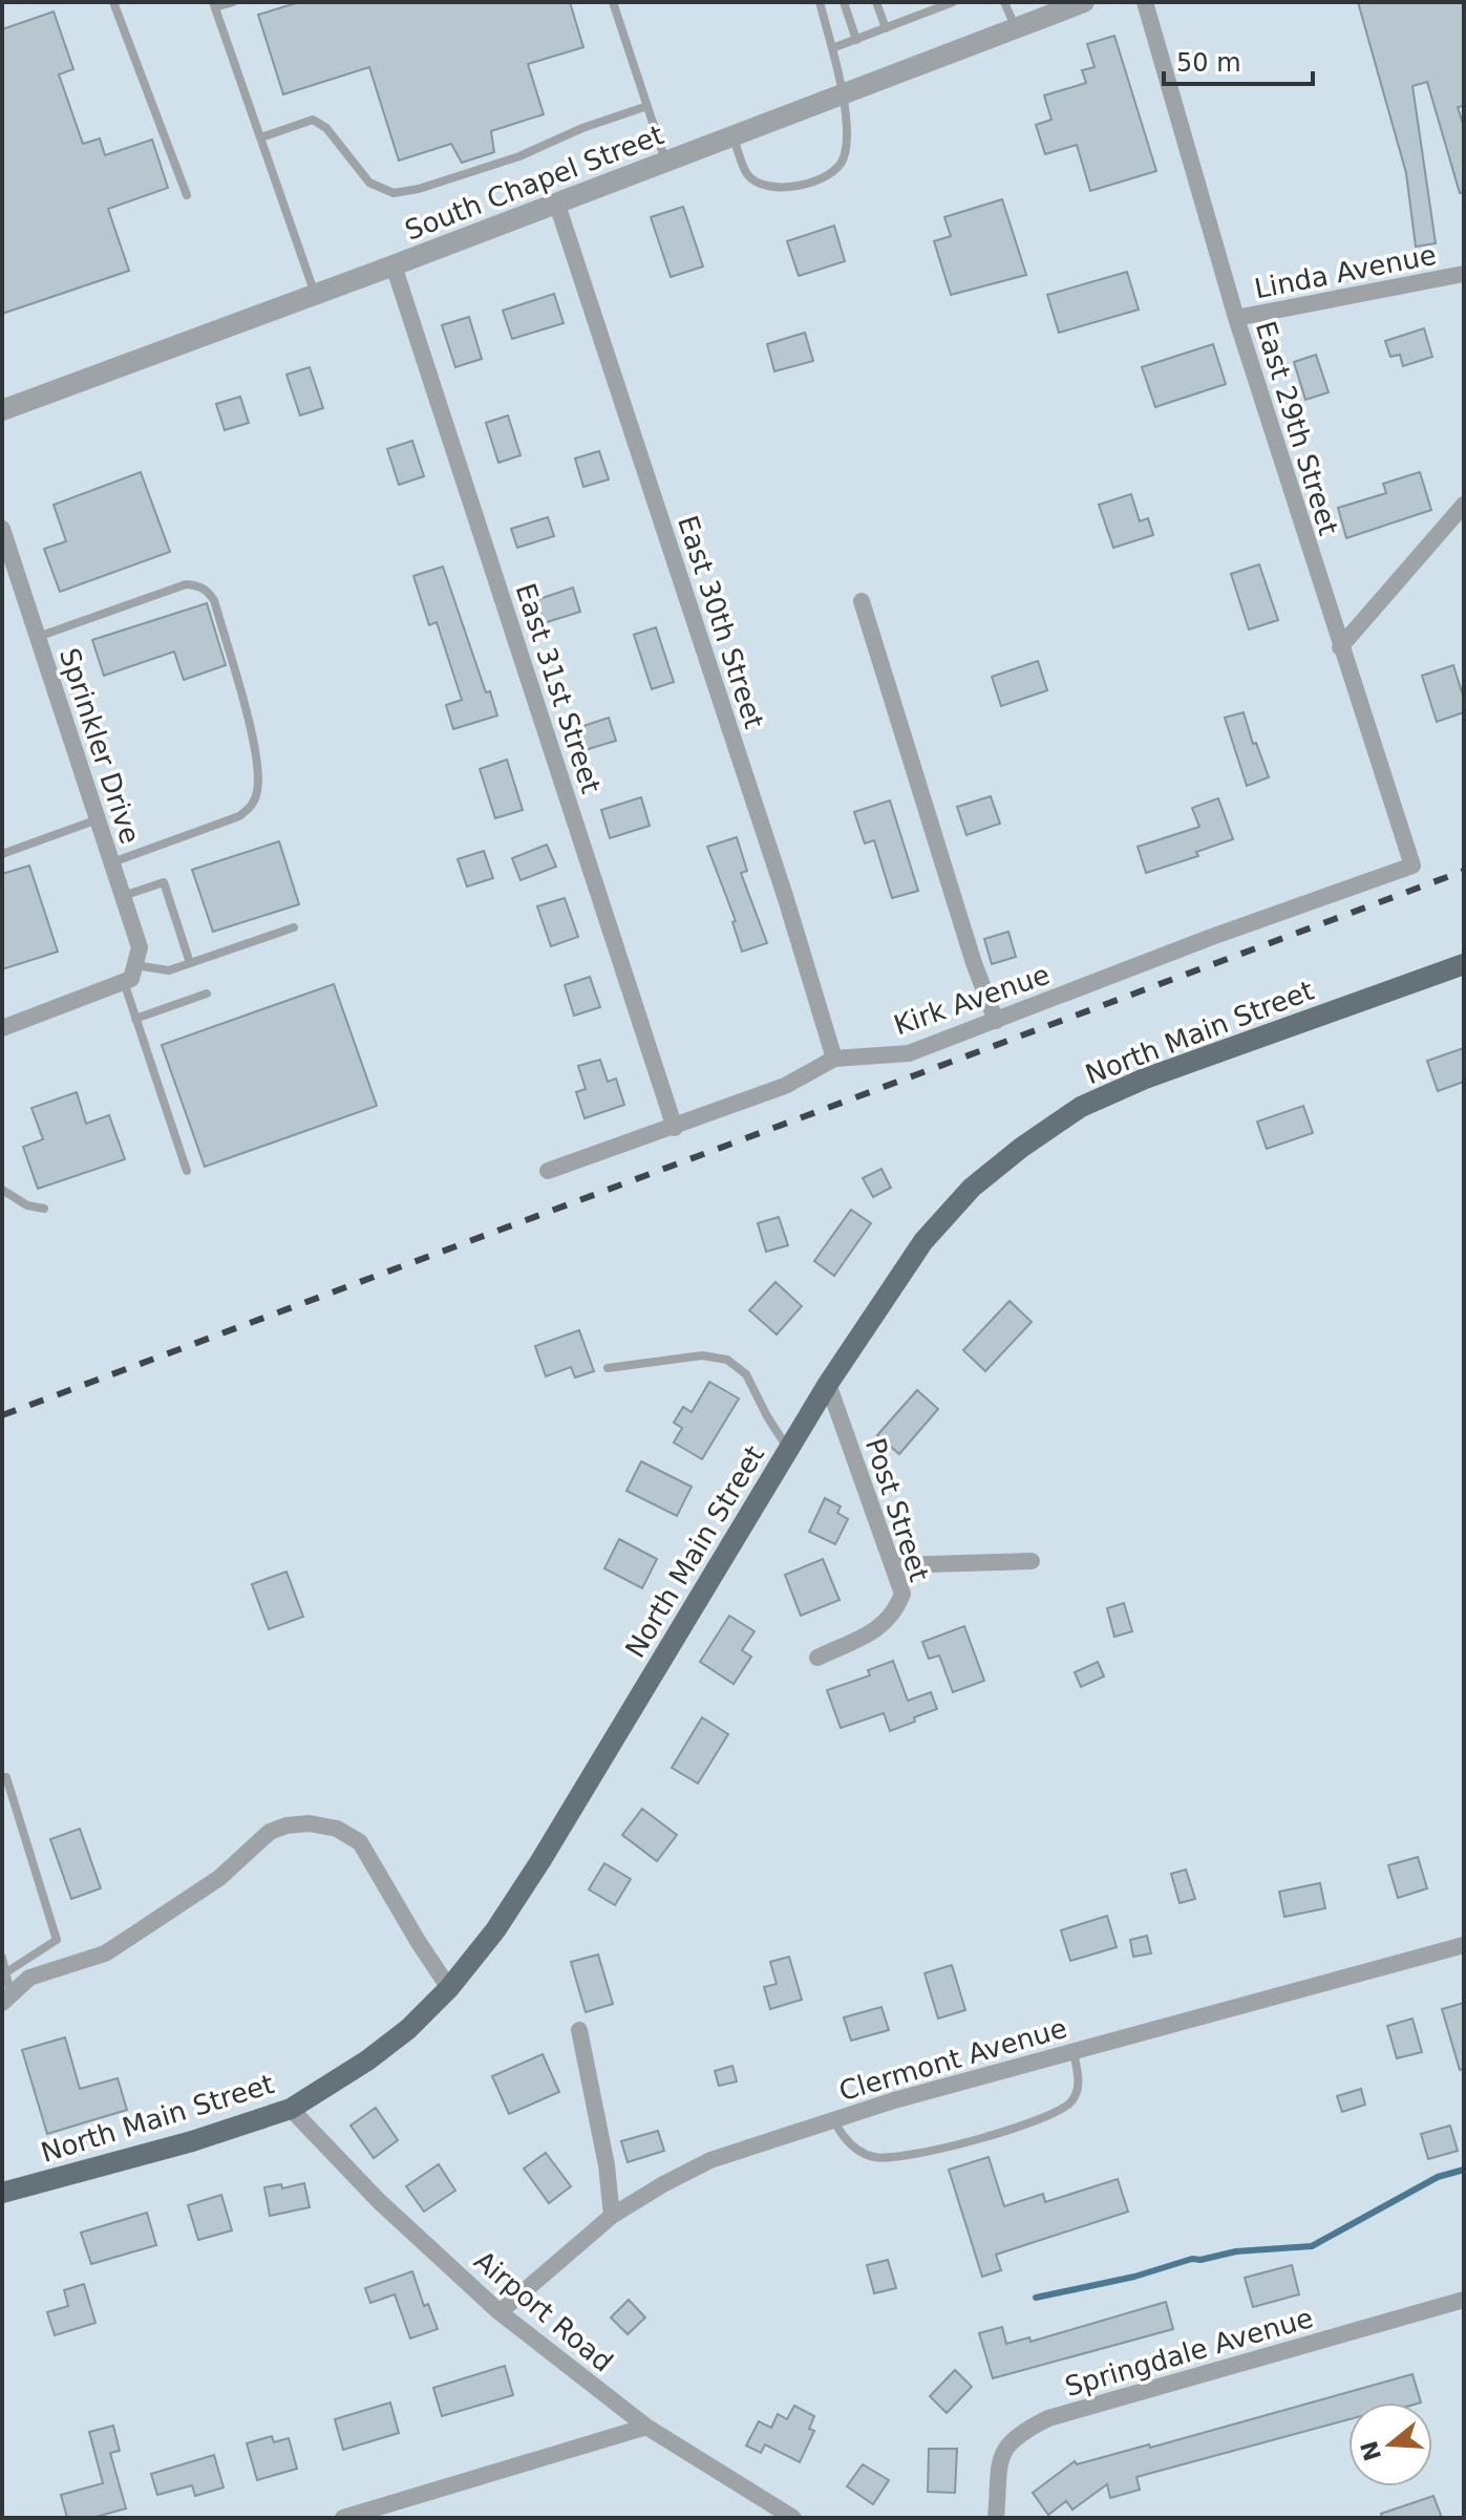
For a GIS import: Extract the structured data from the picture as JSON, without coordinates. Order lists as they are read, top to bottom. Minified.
{"streets":{"main road":["North Main Street"],"street":["South Chapel Street","Linda Avenue","East 29th Street","East 30th Street","East 31st Street","Sprinkler Drive","Kirk Avenue","Post Street","Clermont Avenue","Airport Road","Springdale Avenue"]},"crossings":[["South Chapel Street","East 30th Street"],["South Chapel Street","East 31st Street"],["Linda Avenue","East 29th Street"],["East 29th Street","Kirk Avenue"],["East 30th Street","Kirk Avenue"],["East 31st Street","Kirk Avenue"],["North Main Street","Post Street"],["North Main Street","Airport Road"],["Clermont Avenue","Airport Road"]],"scale_bar":"50 m","north":"left"}
